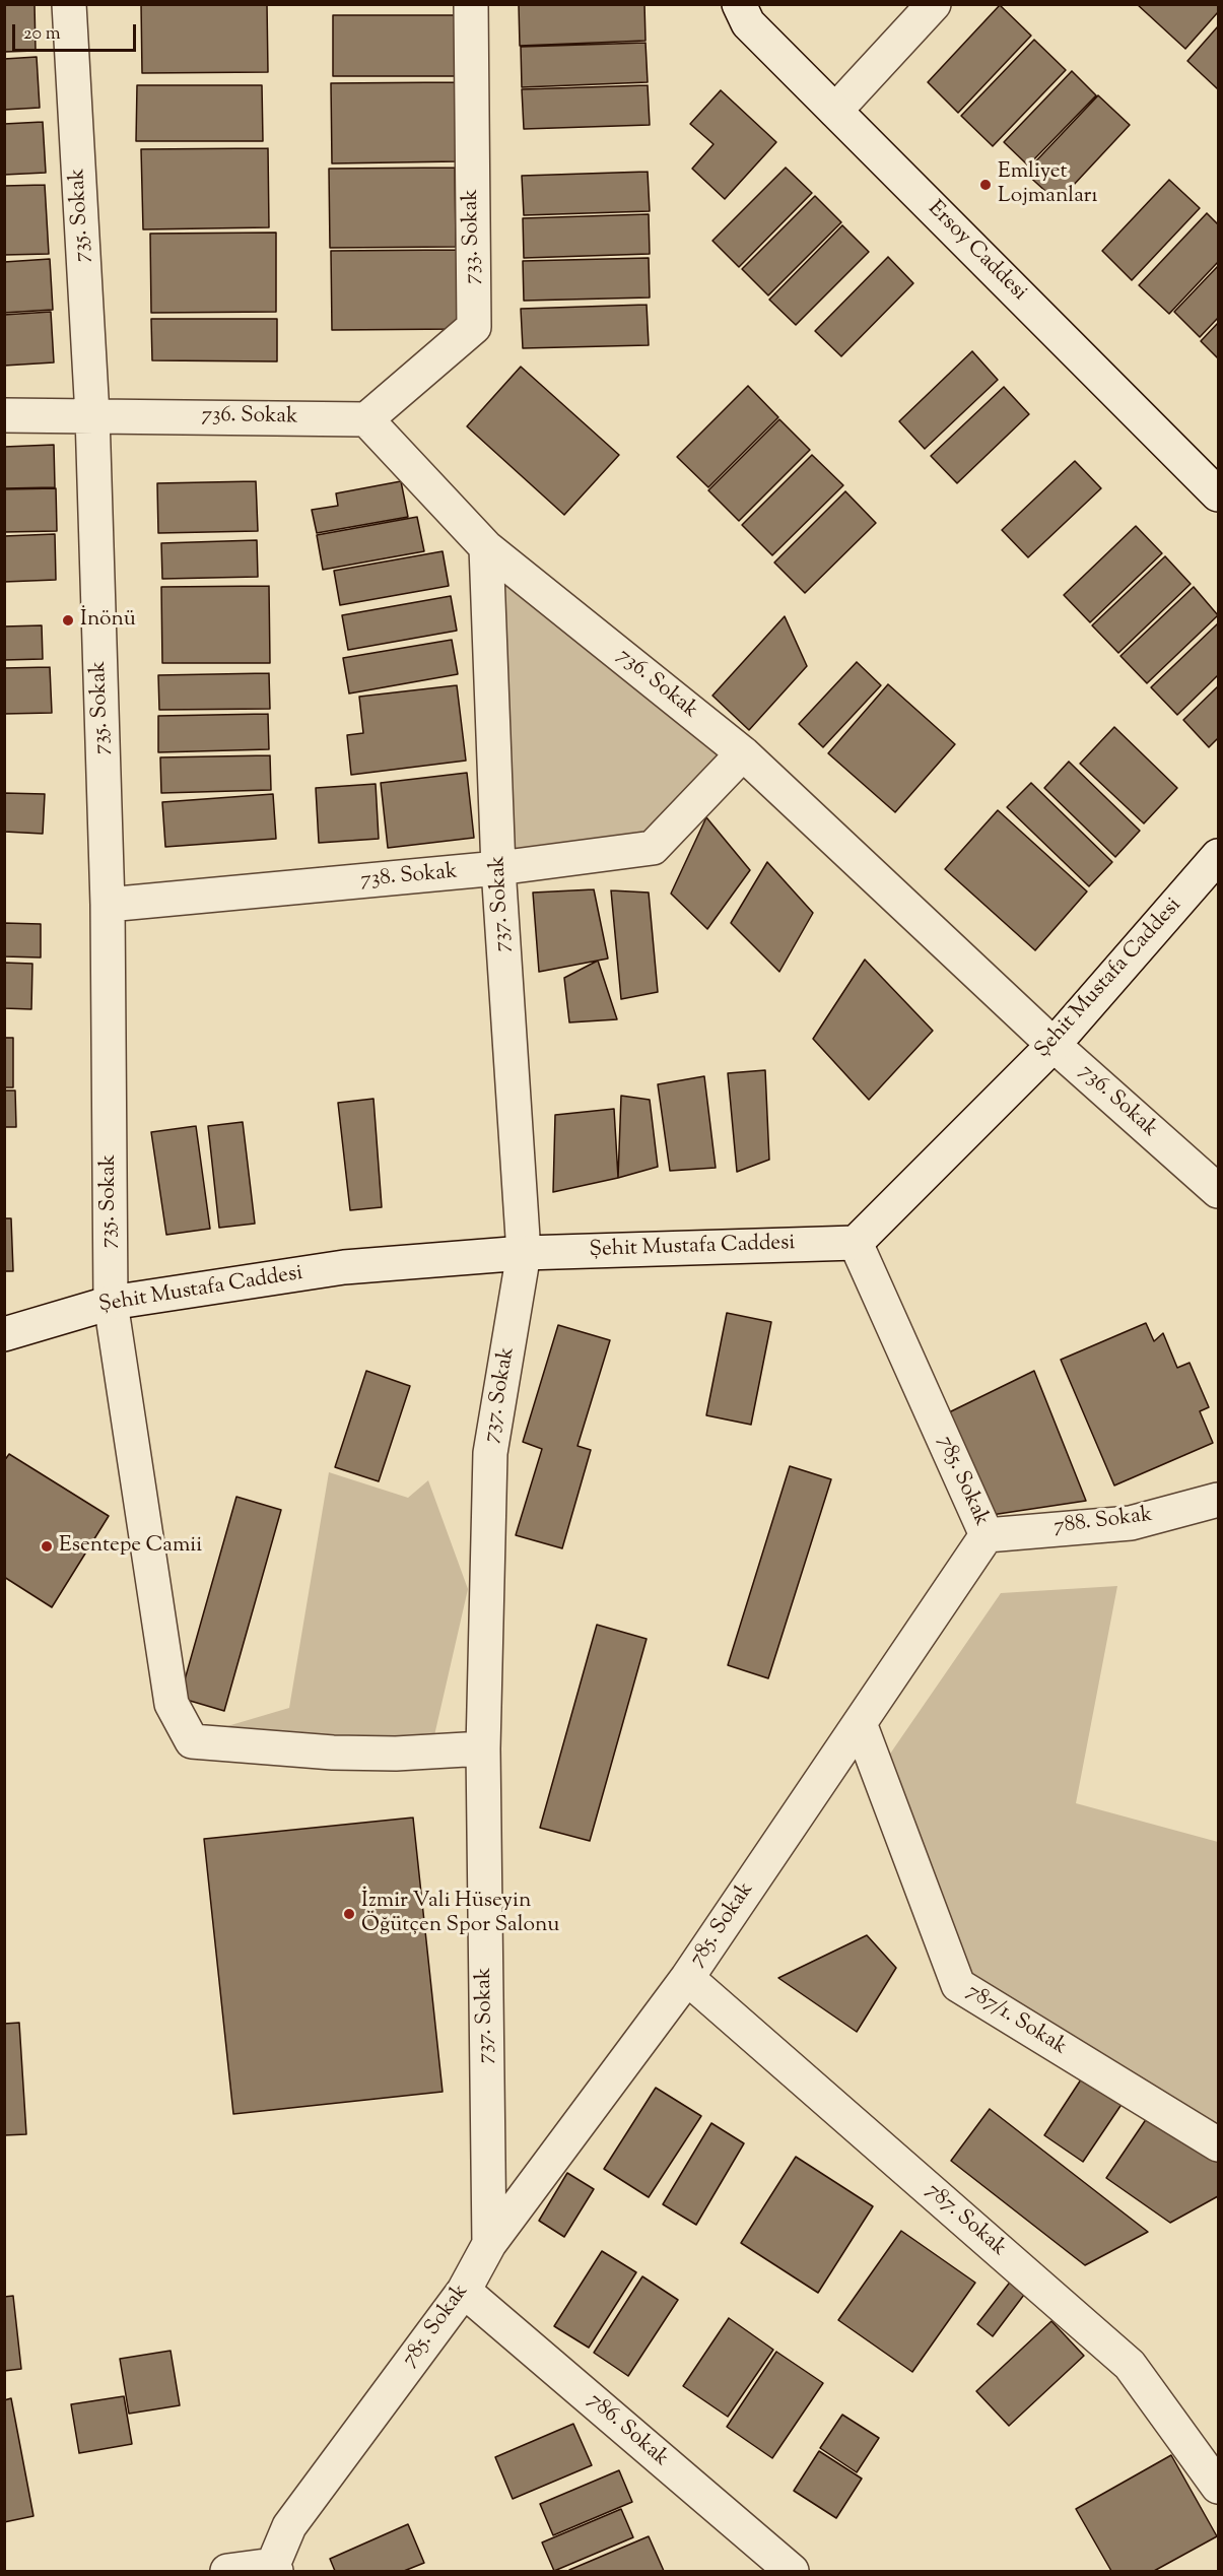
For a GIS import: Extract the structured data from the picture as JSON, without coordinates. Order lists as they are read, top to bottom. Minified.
{"streets":{"street":["735. Sokak","733. Sokak","Ersoy Caddesi","736. Sokak","738. Sokak","737. Sokak","Şehit Mustafa Caddesi","785. Sokak","788. Sokak","787/1. Sokak","787. Sokak","786. Sokak"]},"crossings":[["735. Sokak","736. Sokak"],["735. Sokak","738. Sokak"],["735. Sokak","737. Sokak"],["735. Sokak","Şehit Mustafa Caddesi"],["733. Sokak","736. Sokak"],["736. Sokak","738. Sokak"],["736. Sokak","737. Sokak"],["736. Sokak","Şehit Mustafa Caddesi"],["738. Sokak","737. Sokak"],["737. Sokak","Şehit Mustafa Caddesi"],["737. Sokak","785. Sokak"],["Şehit Mustafa Caddesi","785. Sokak"],["785. Sokak","788. Sokak"],["785. Sokak","787/1. Sokak"],["785. Sokak","787. Sokak"],["785. Sokak","786. Sokak"]],"places":["Emliyet Lojmanları","İnönü","Esentepe Camii","İzmir Vali Hüseyin Öğütçen Spor Salonu"],"scale_bar":"20 m"}
